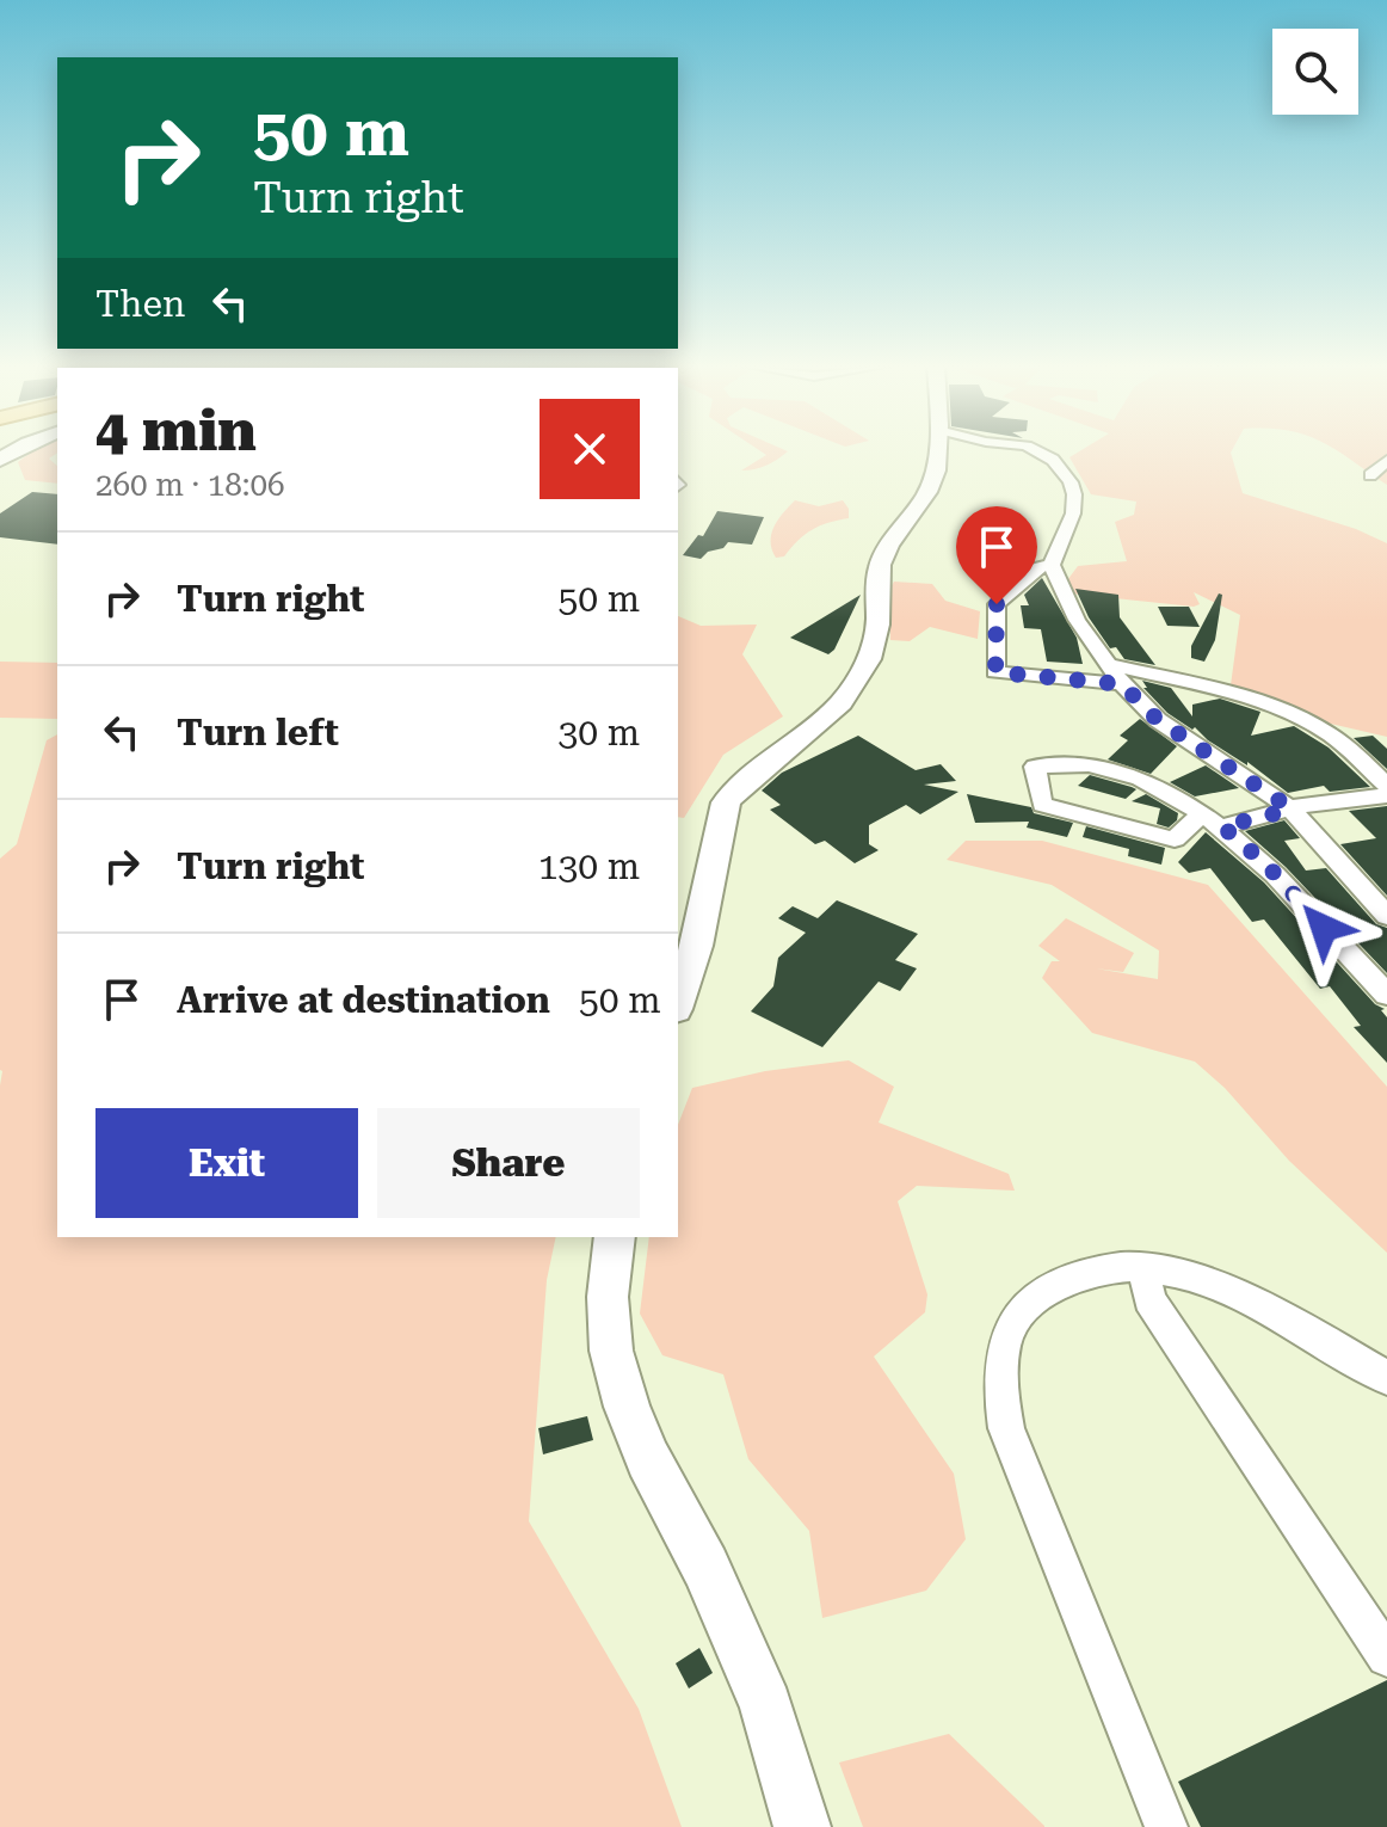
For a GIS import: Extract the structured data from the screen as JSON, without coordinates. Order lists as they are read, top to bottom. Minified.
{"page":{"turn":["50 m","Turn right"],"then":"Then","heading":["4 min","260 m · 18:06"],"list":[{"name":"Turn right","value":"50 m"},{"name":"Turn left","value":"30 m"},{"name":"Turn right","value":"130 m"},{"name":"Arrive at destination","value":"50 m"}],"buttons":["Exit","Share"]}}
